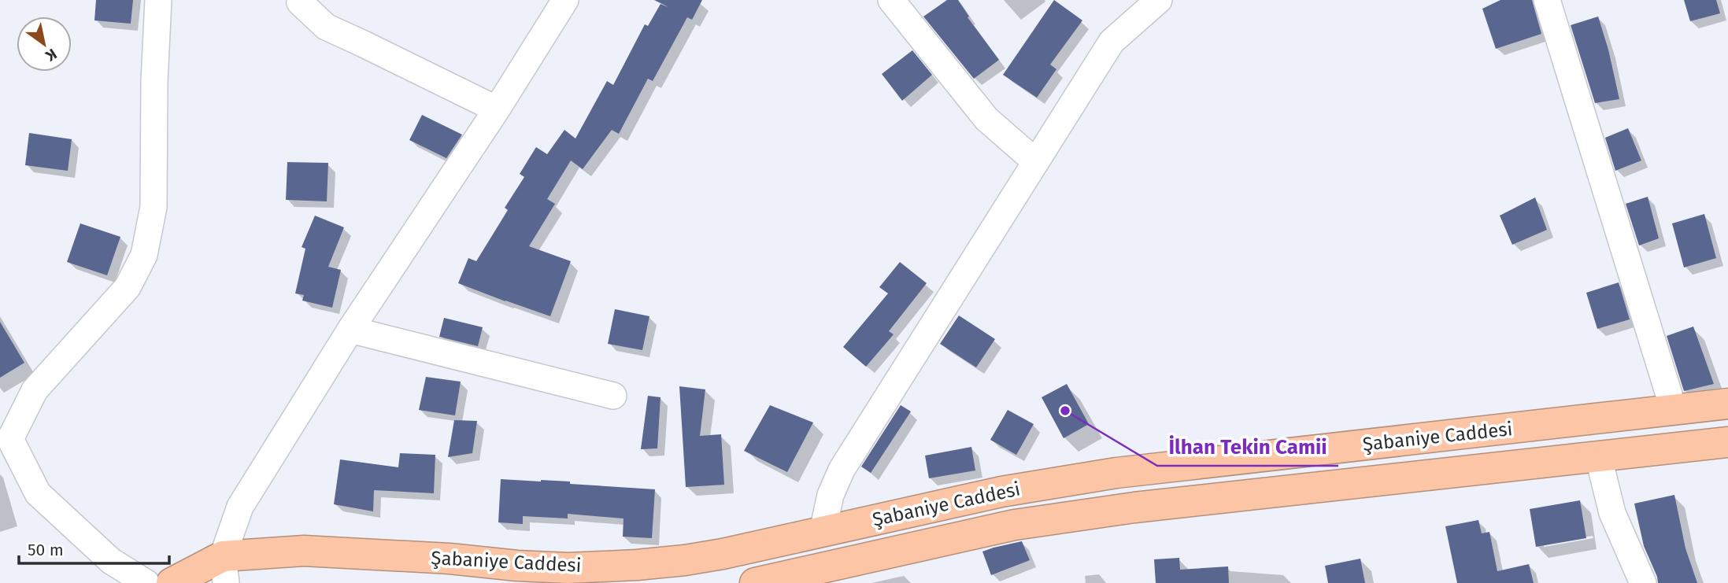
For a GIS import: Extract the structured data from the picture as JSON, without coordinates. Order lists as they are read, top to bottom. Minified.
{"streets":{"highway":["Şabaniye Caddesi"]},"places":["İlhan Tekin Camii"],"scale_bar":"50 m","north":"bottom right"}
